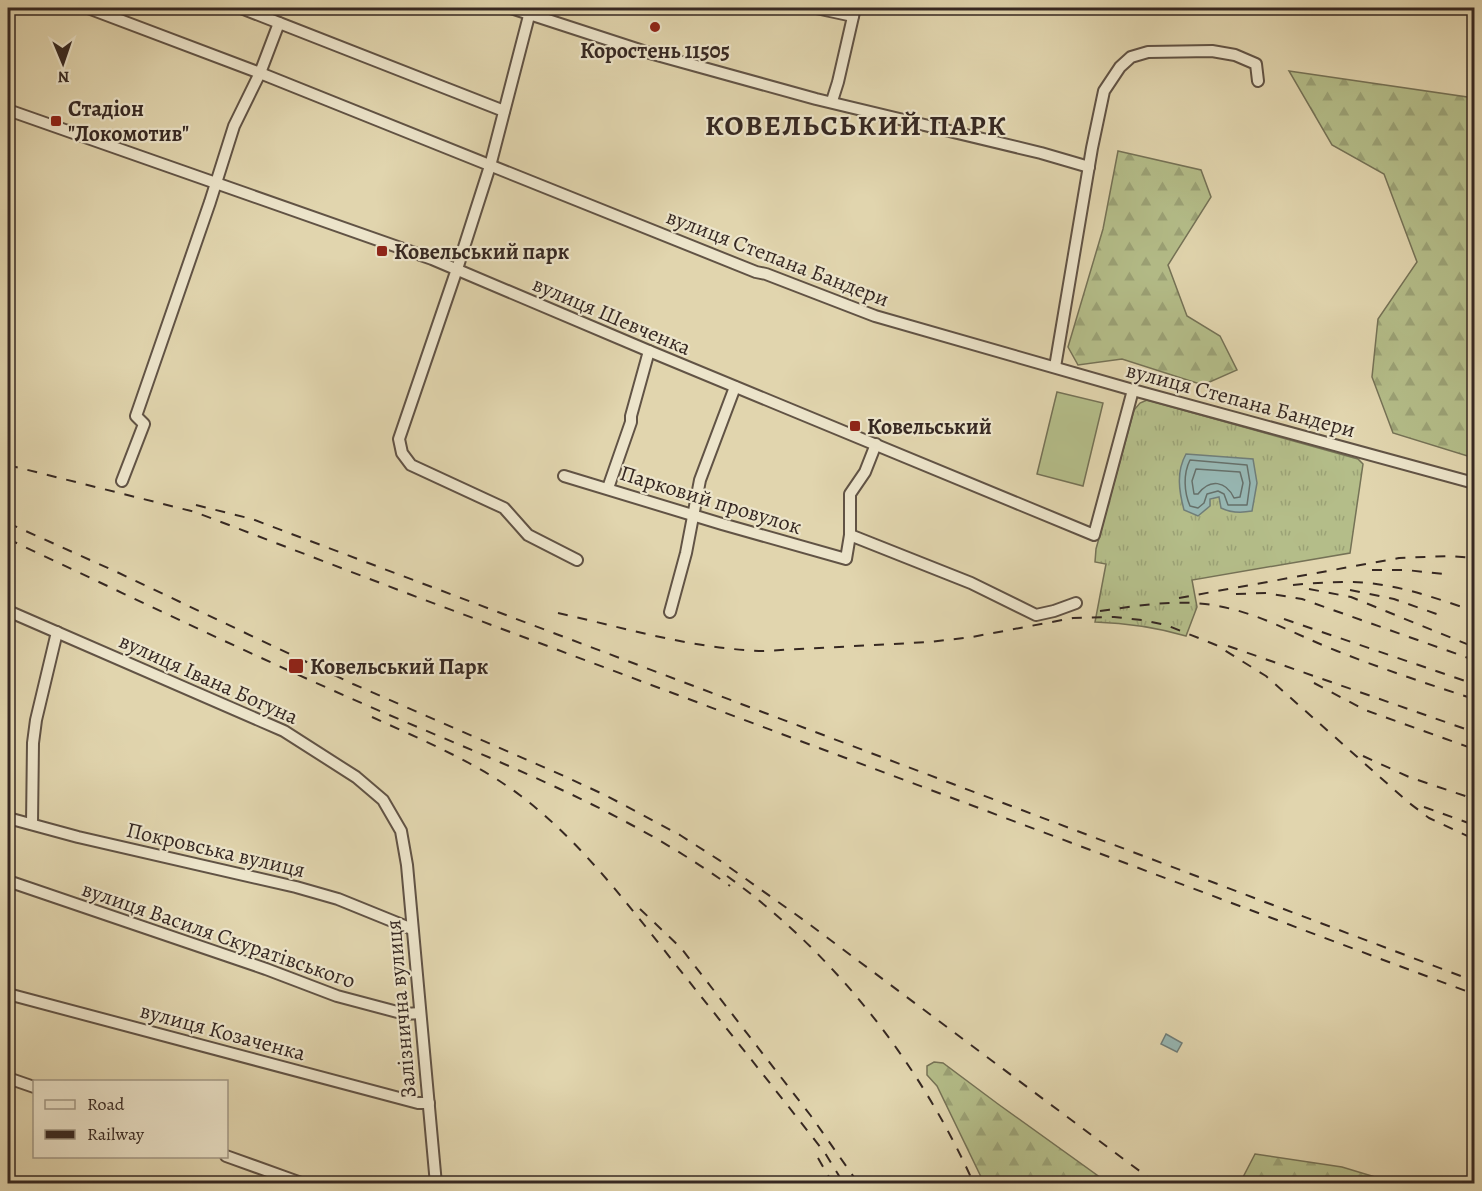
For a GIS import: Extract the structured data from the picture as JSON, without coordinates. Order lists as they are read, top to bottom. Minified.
{"streets":{"street":["вулиця Степана Бандери","вулиця Шевченка","Парковий провулок","вулиця Івана Богуна","Покровська вулиця","вулиця Василя Скуратівського","Залізнична вулиця","вулиця Козаченка"]},"crossings":[["вулиця Степана Бандери","вулиця Шевченка"],["вулиця Івана Богуна","Залізнична вулиця"],["Покровська вулиця","Залізнична вулиця"],["вулиця Василя Скуратівського","Залізнична вулиця"],["Залізнична вулиця","вулиця Козаченка"]],"districts":["КОВЕЛЬСЬКИЙ ПАРК"],"places":{"other":["Коростень 11505"],"transit":["Стадіон \"Локомотив\"","Ковельський парк","Ковельський","Ковельський Парк"]},"legend":["Road","Railway"],"north":"bottom"}
